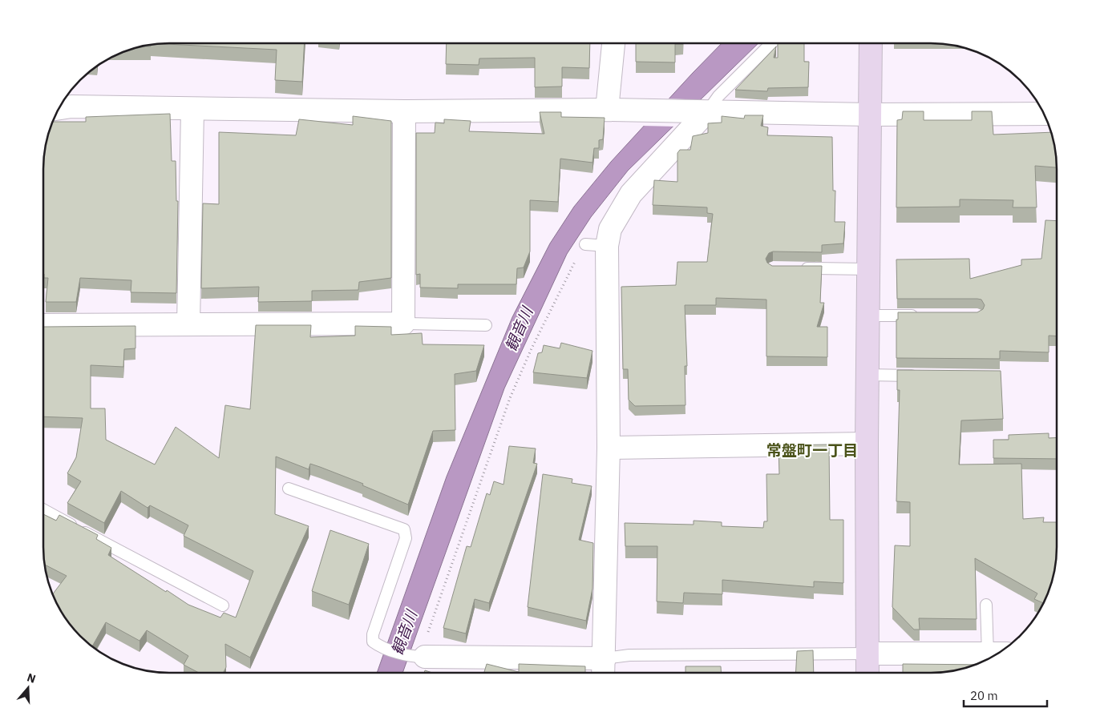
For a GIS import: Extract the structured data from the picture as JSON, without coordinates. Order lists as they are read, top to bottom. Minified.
{"districts":["常盤町一丁目"],"water":["観音川"],"scale_bar":"20 m","north":"top"}
